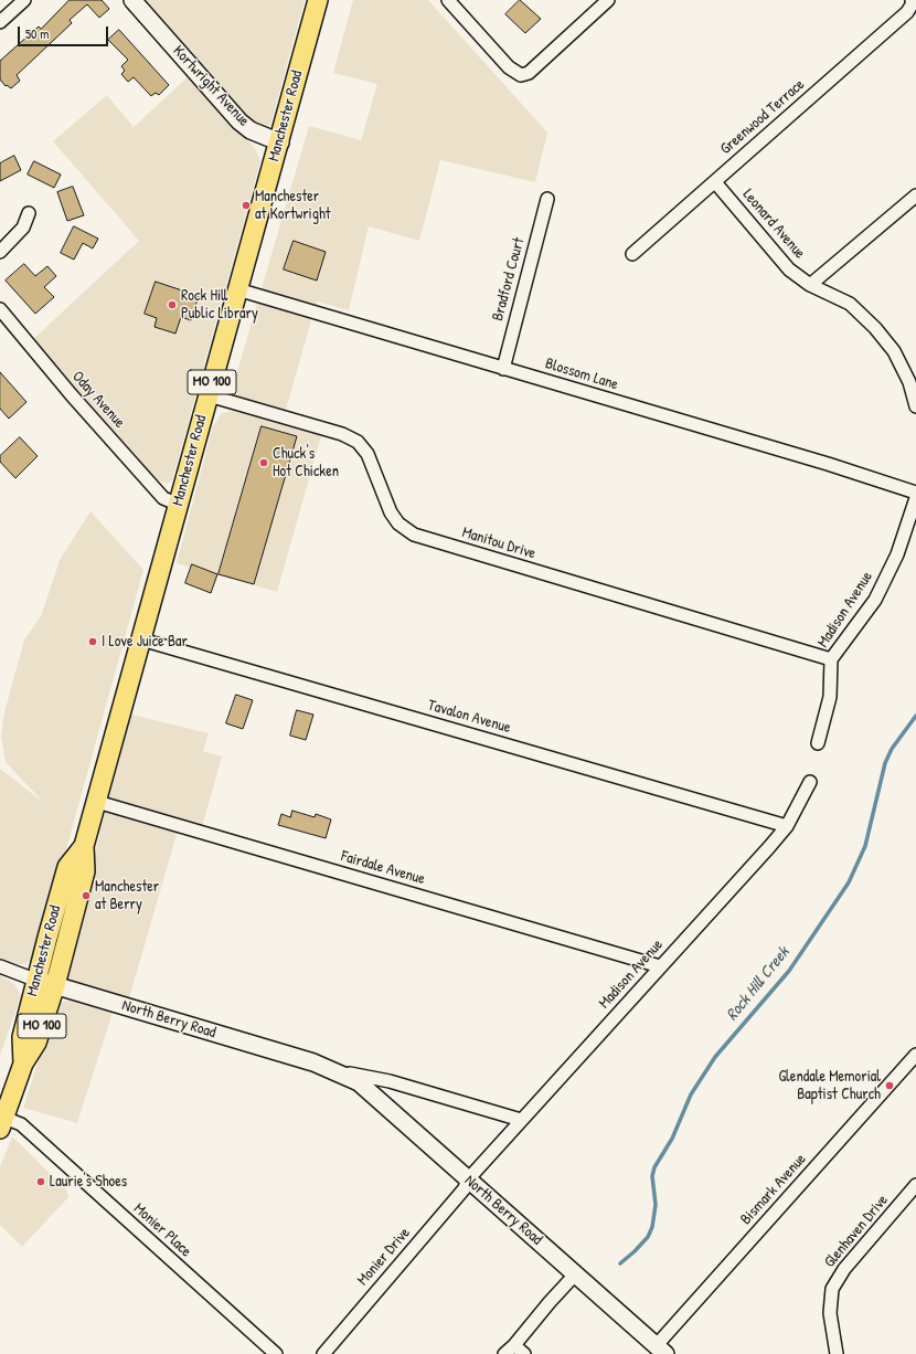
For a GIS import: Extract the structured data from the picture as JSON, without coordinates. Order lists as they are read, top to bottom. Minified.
{"streets":{"main road":["Kortwright Avenue","Manchester Road","MO 100","North Berry Road"],"street":["Greenwood Terrace","Leonard Avenue","Bradford Court","Blossom Lane","Oday Avenue","Manitou Drive","Madison Avenue","Tavalon Avenue","Fairdale Avenue","Bismark Avenue","Monier Place","Glenhaven Drive","Monier Drive"]},"crossings":[["Kortwright Avenue","Manchester Road"],["Manchester Road","Blossom Lane"],["Manchester Road","Oday Avenue"],["Manchester Road","Manitou Drive"],["Manchester Road","Tavalon Avenue"],["Manchester Road","Fairdale Avenue"],["Manchester Road","North Berry Road"],["Manchester Road","Monier Place"],["Greenwood Terrace","Leonard Avenue"],["Bradford Court","Blossom Lane"],["Manitou Drive","Madison Avenue"],["Madison Avenue","Tavalon Avenue"],["Madison Avenue","Fairdale Avenue"],["Madison Avenue","North Berry Road"],["Madison Avenue","Monier Drive"],["North Berry Road","Bismark Avenue"],["North Berry Road","Monier Drive"]],"water":["Rock Hill Creek"],"places":["Manchester at Kortwright","Rock Hill Public Library","Chuck's Hot Chicken","I Love Juice Bar","Manchester at Berry","Glendale Memorial Baptist Church","Laurie's Shoes"],"scale_bar":"50 m"}
